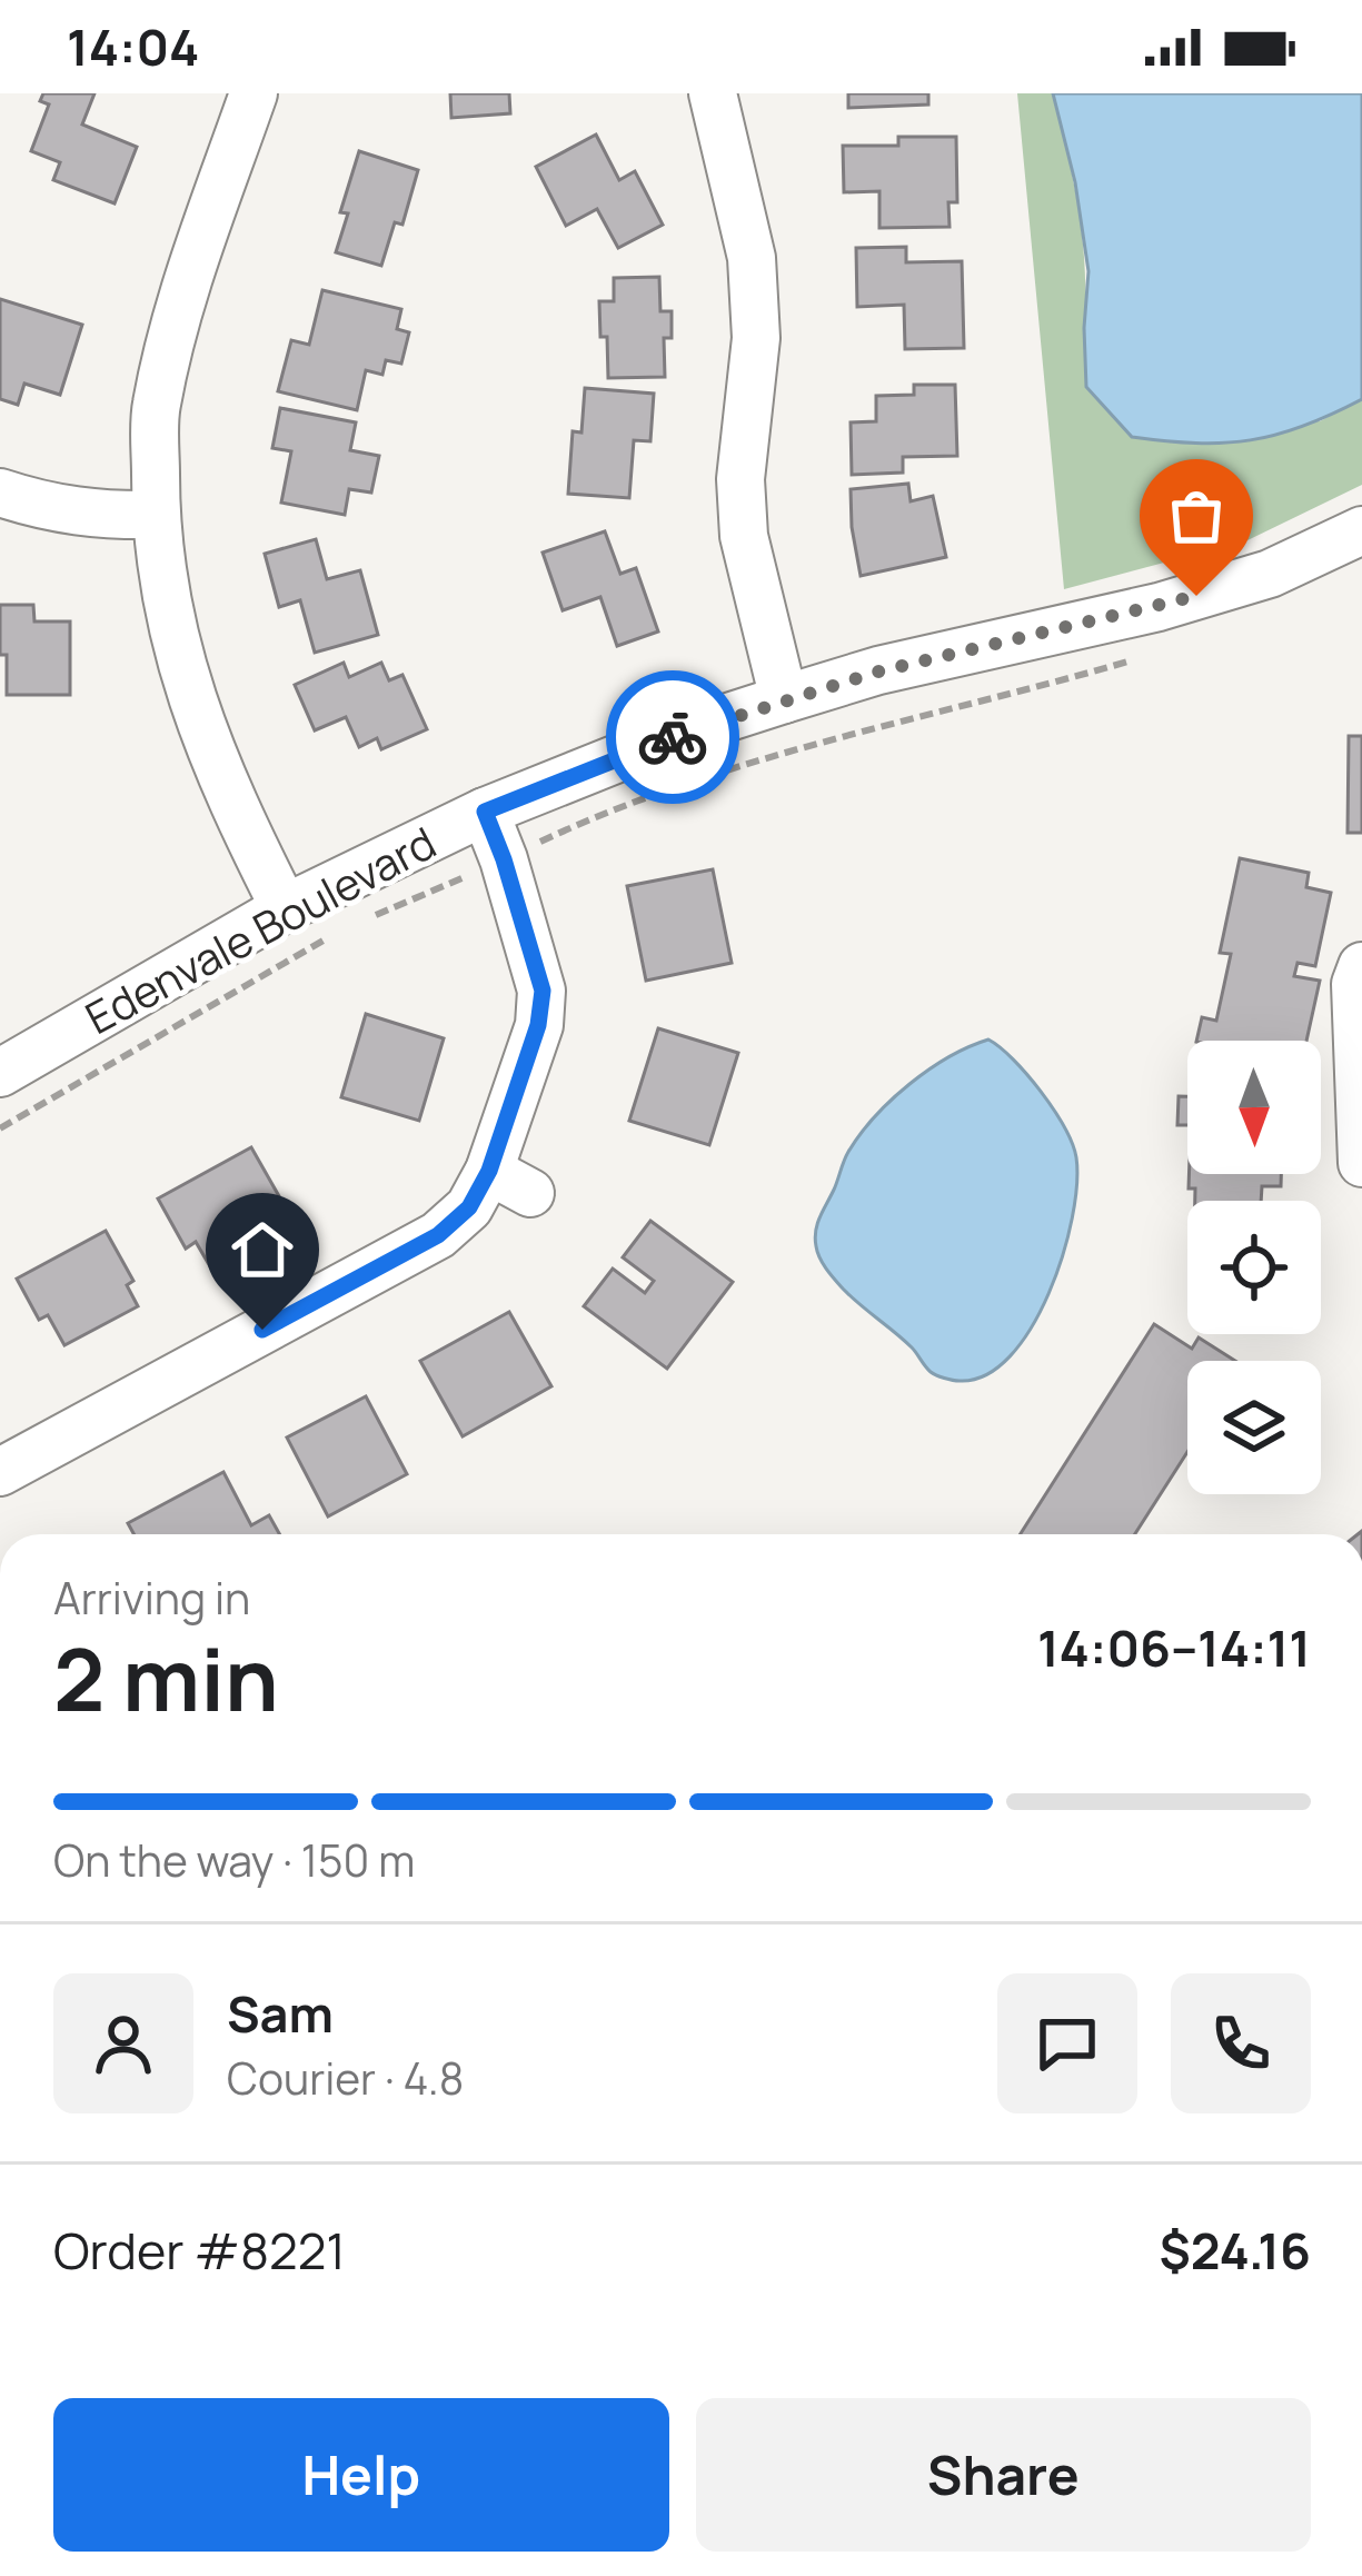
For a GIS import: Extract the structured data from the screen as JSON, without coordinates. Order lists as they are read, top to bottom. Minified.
{"streets":{"street":["Edenvale Boulevard"]},"north":"bottom","page":{"status":"14:04","heading":["2 min","Arriving in","14:06–14:11"],"panel":["Sam","Courier · 4.8","Order #8221","$24.16"],"bar":"On the way · 150 m","buttons":["Help","Share"]}}
